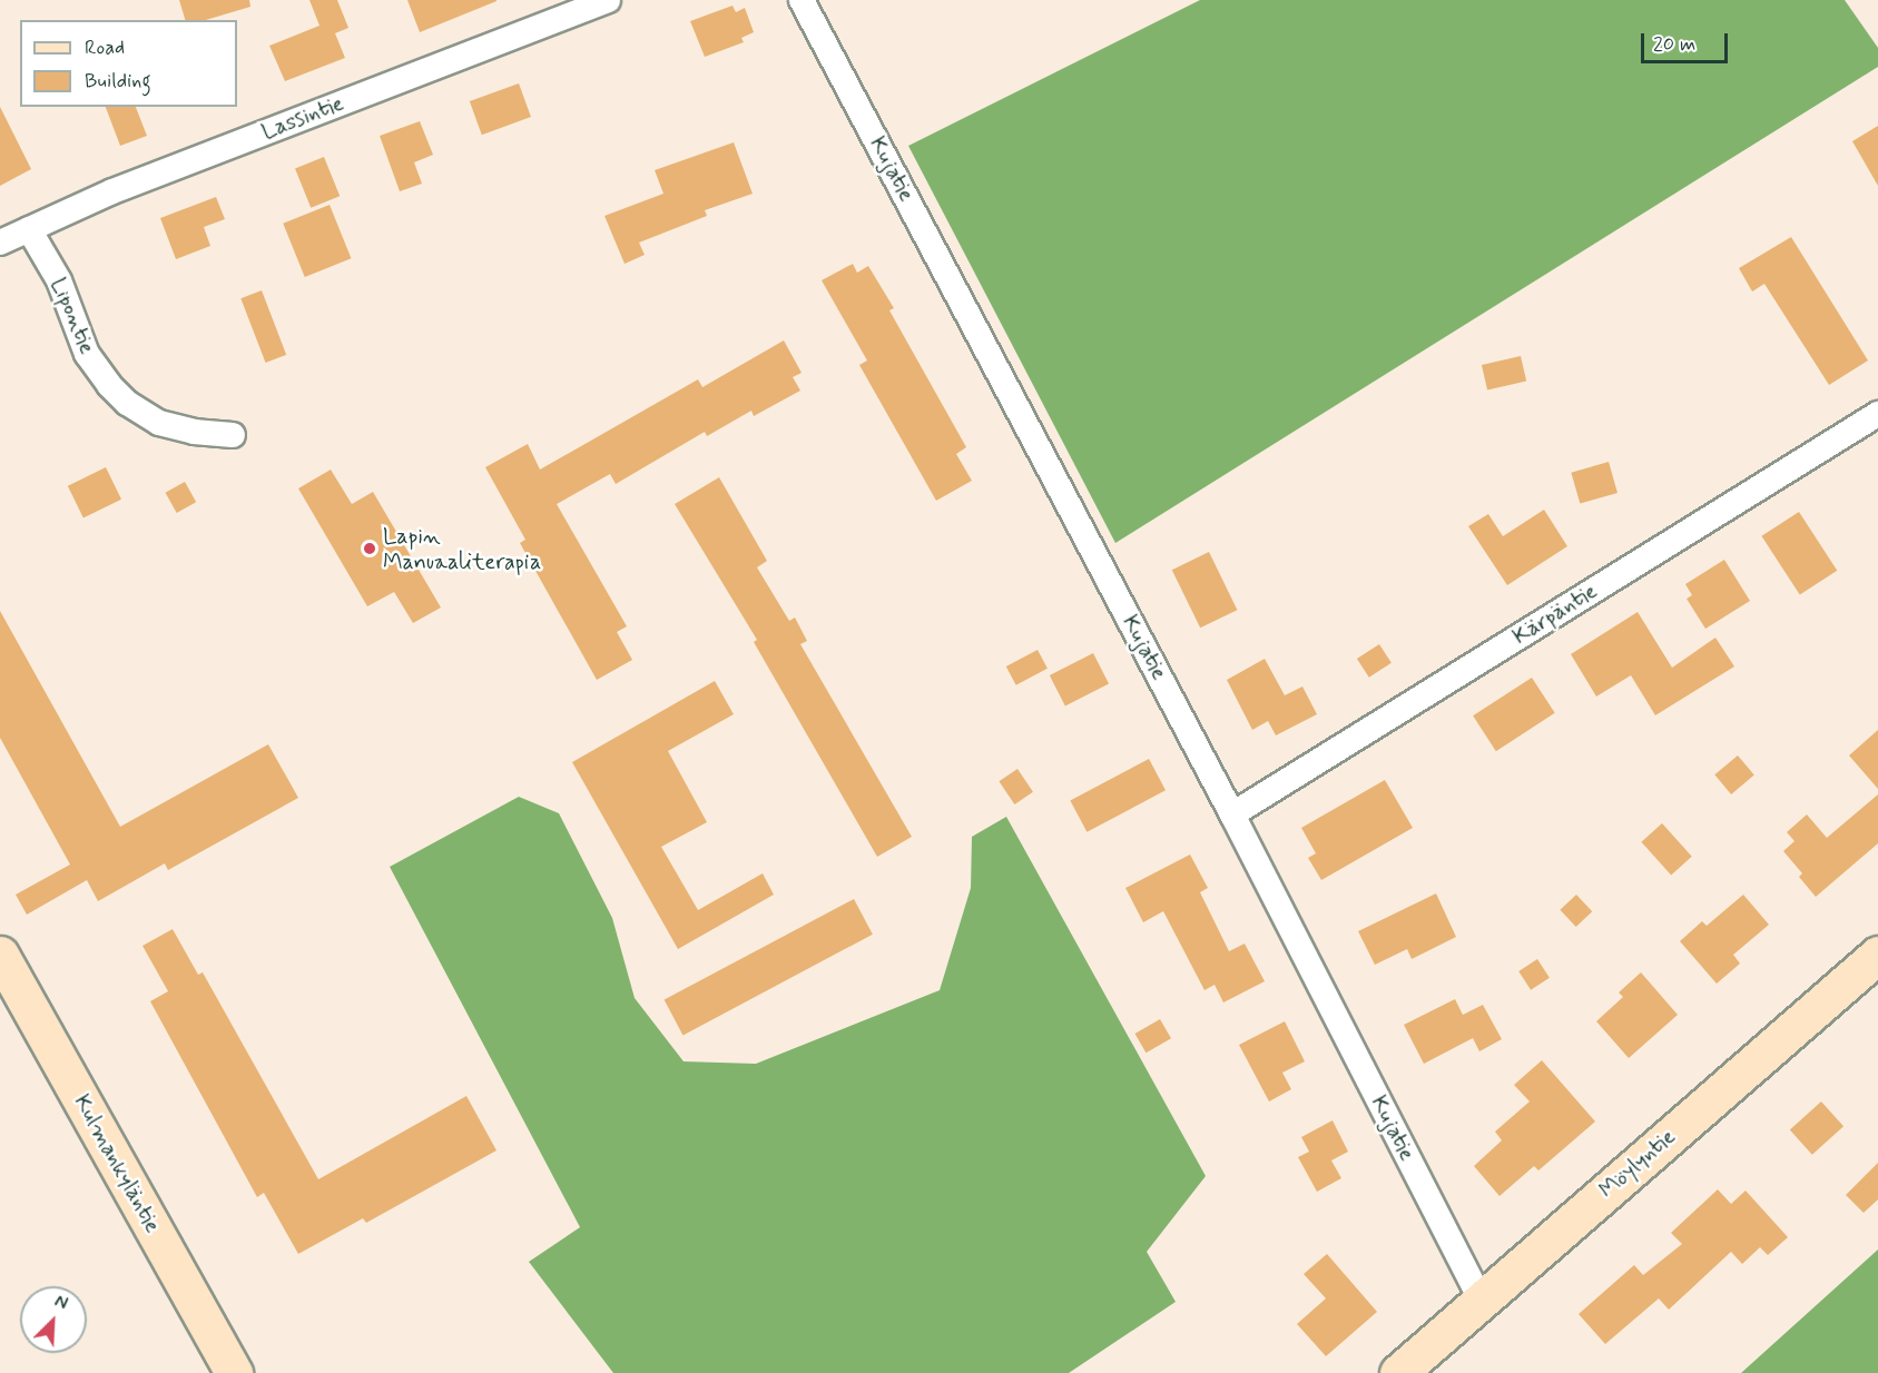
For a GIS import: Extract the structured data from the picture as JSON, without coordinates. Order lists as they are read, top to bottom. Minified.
{"streets":{"street":["Lassintie","Kujatie","Lipontie","Kärpäntie","Kulmankyläntie","Möylyntie"]},"crossings":[["Lassintie","Lipontie"],["Kujatie","Kärpäntie"],["Kujatie","Möylyntie"]],"places":["Lapin Manuaaliterapia"],"legend":["Road","Building"],"scale_bar":"20 m","north":"top right"}
